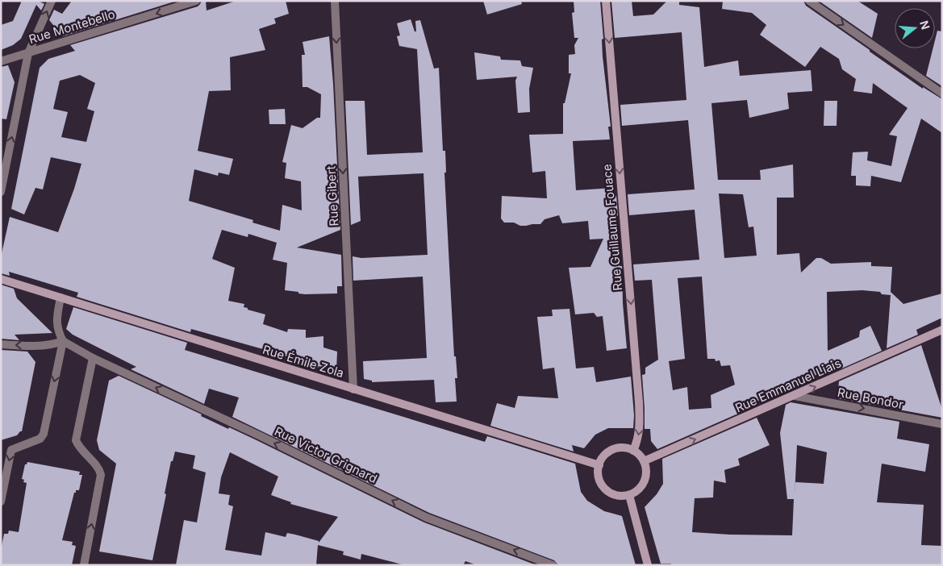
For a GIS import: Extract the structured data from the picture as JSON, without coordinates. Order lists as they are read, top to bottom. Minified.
{"streets":{"street":["Rue Montebello","Rue Gibert","Rue Guillaume Fouace","Rue Émile Zola","Rue Emmanuel Liais","Rue Bondor","Rue Victor Grignard"]},"crossings":[["Rue Gibert","Rue Émile Zola"],["Rue Guillaume Fouace","Rue Émile Zola"],["Rue Guillaume Fouace","Rue Emmanuel Liais"],["Rue Émile Zola","Rue Emmanuel Liais"],["Rue Emmanuel Liais","Rue Bondor"]],"one_way":["Rue Montebello","Rue Gibert","Rue Guillaume Fouace","Rue Emmanuel Liais","Rue Bondor","Rue Victor Grignard"],"north":"right"}
